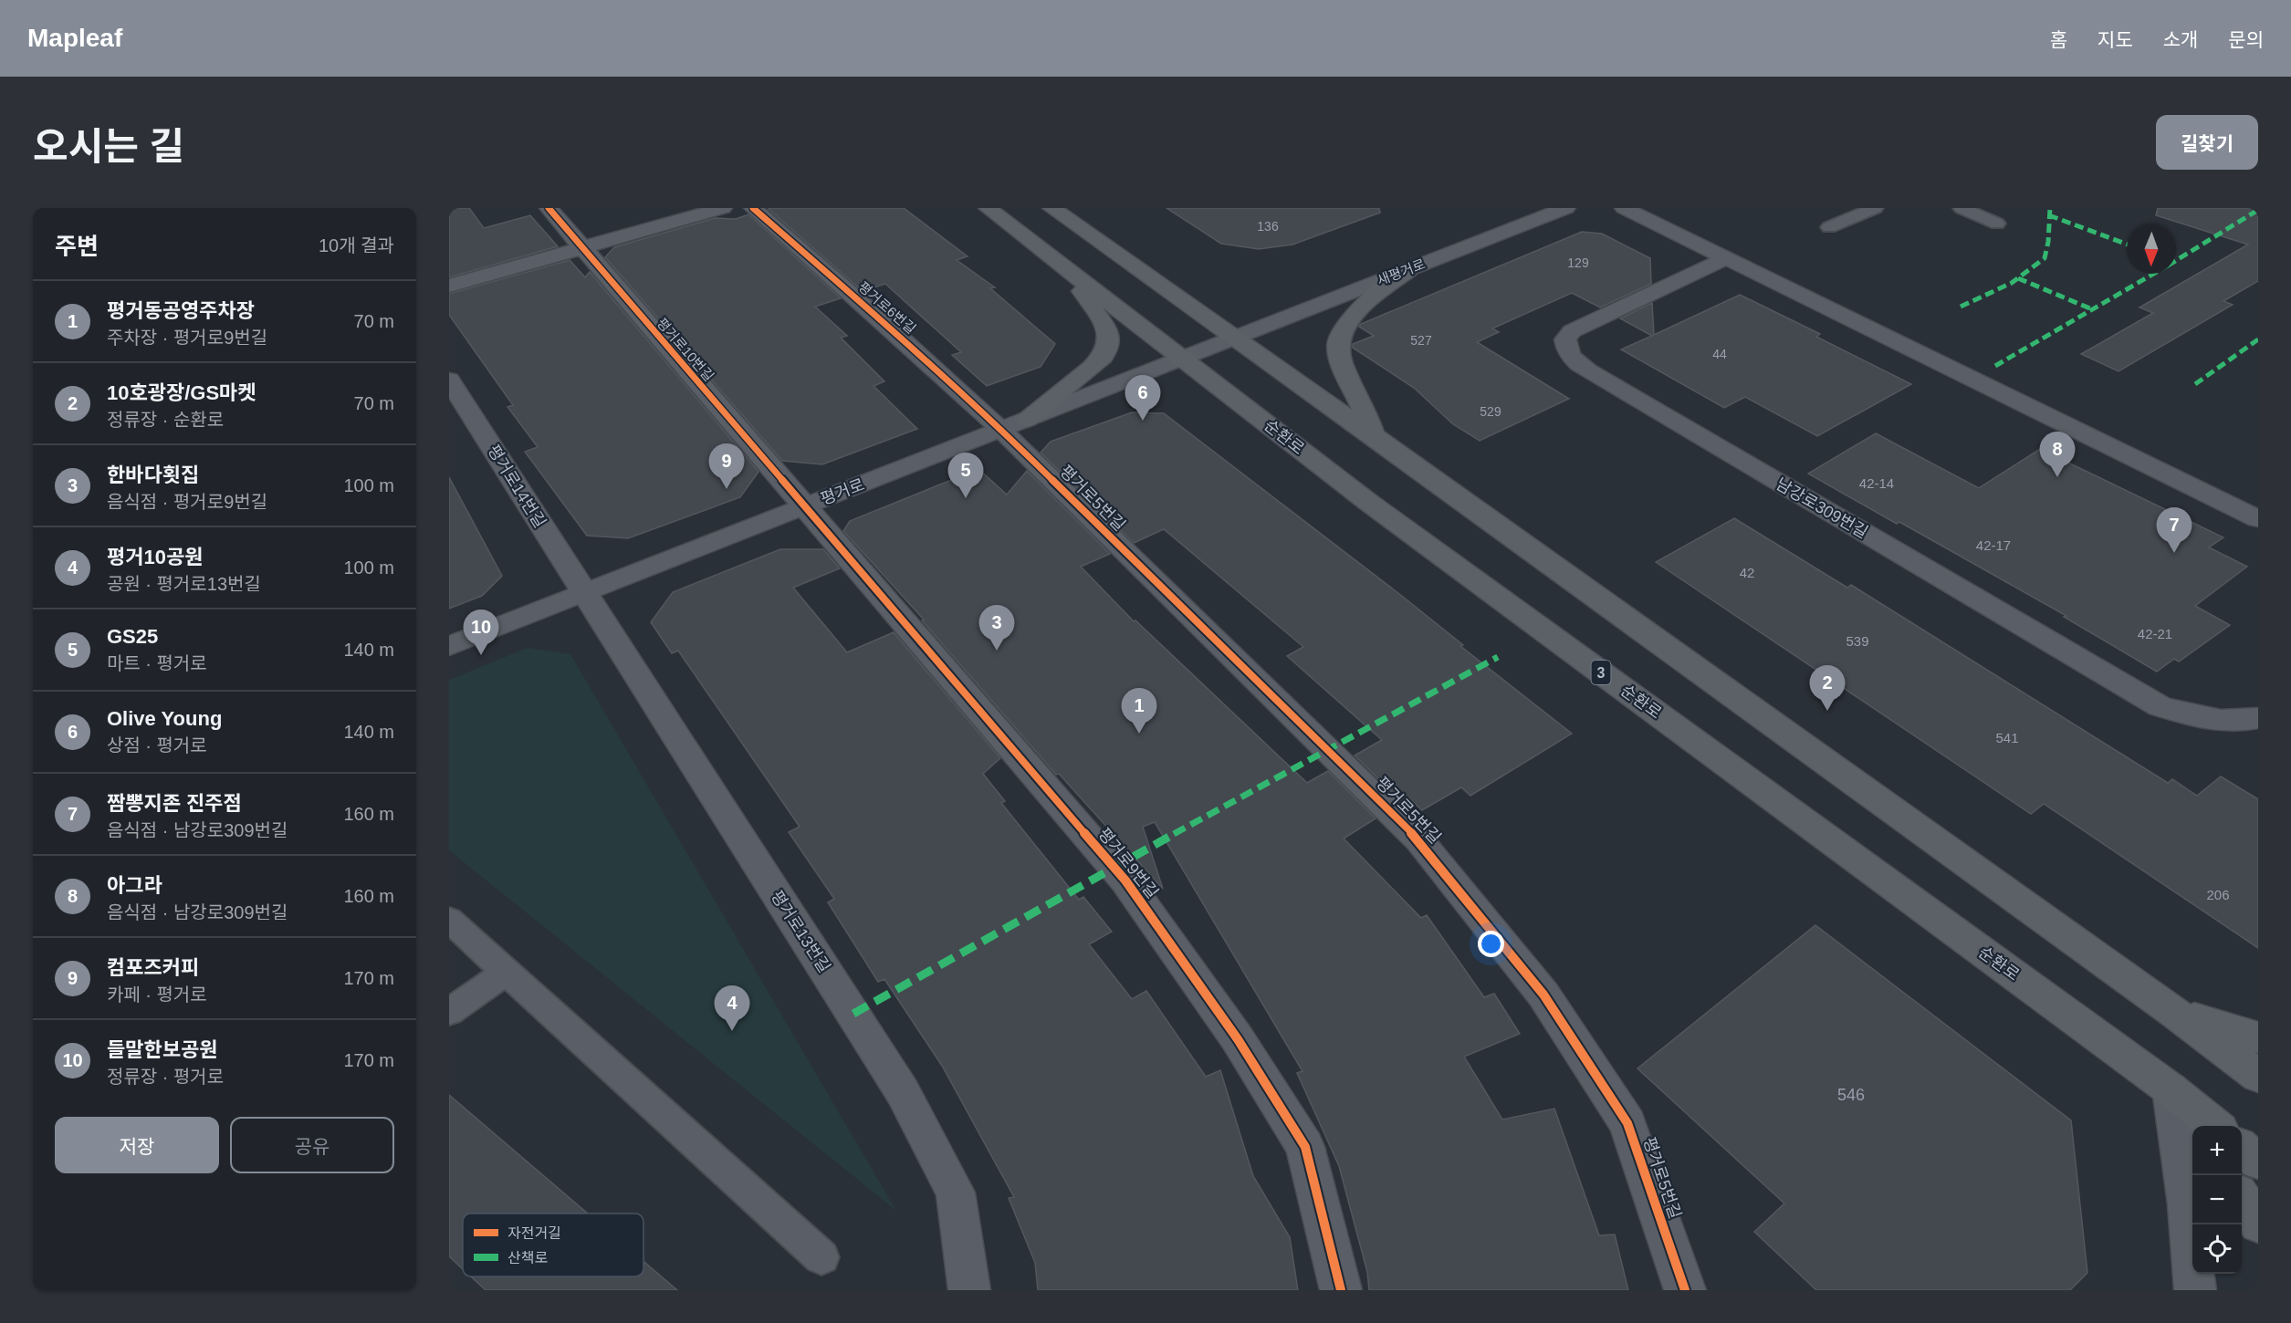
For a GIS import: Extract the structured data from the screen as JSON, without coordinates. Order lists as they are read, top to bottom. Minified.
{"streets":{"main road":["순환로","3"],"street":["새평거로","평거로6번길","평거로10번길","평거로14번길","평거로","평거로5번길","남강로309번길","평거로9번길","평거로13번길"]},"crossings":[["새평거로","평거로"],["평거로6번길","평거로"],["평거로6번길","평거로5번길"],["평거로10번길","평거로"],["평거로10번길","평거로9번길"],["순환로","평거로"],["평거로14번길","평거로"],["평거로14번길","평거로13번길"],["평거로","평거로5번길"],["평거로","평거로9번길"],["평거로","평거로13번길"]],"house_numbers":["136","129","527","44","529","42-14","42-17","42","42-21","539","541","206","546"],"legend":["자전거길","산책로"],"north":"bottom","page":{"header":"Mapleaf","nav":["홈","지도","소개","문의"],"title":"오시는 길","buttons":["길찾기",["저장","공유"]],"heading":["주변","10개 결과"],"list":[{"mark":"1","name":"평거동공영주차장","note":"주차장 · 평거로9번길","value":"70 m"},{"mark":"2","name":"10호광장/GS마켓","note":"정류장 · 순환로","value":"70 m"},{"mark":"3","name":"한바다횟집","note":"음식점 · 평거로9번길","value":"100 m"},{"mark":"4","name":"평거10공원","note":"공원 · 평거로13번길","value":"100 m"},{"mark":"5","name":"GS25","note":"마트 · 평거로","value":"140 m"},{"mark":"6","name":"Olive Young","note":"상점 · 평거로","value":"140 m"},{"mark":"7","name":"짬뽕지존 진주점","note":"음식점 · 남강로309번길","value":"160 m"},{"mark":"8","name":"아그라","note":"음식점 · 남강로309번길","value":"160 m"},{"mark":"9","name":"컴포즈커피","note":"카페 · 평거로","value":"170 m"},{"mark":"10","name":"들말한보공원","note":"정류장 · 평거로","value":"170 m"}],"pins":["6","8","9","5","7","3","10","2","1","4"],"map_buttons":["+","−"]}}
